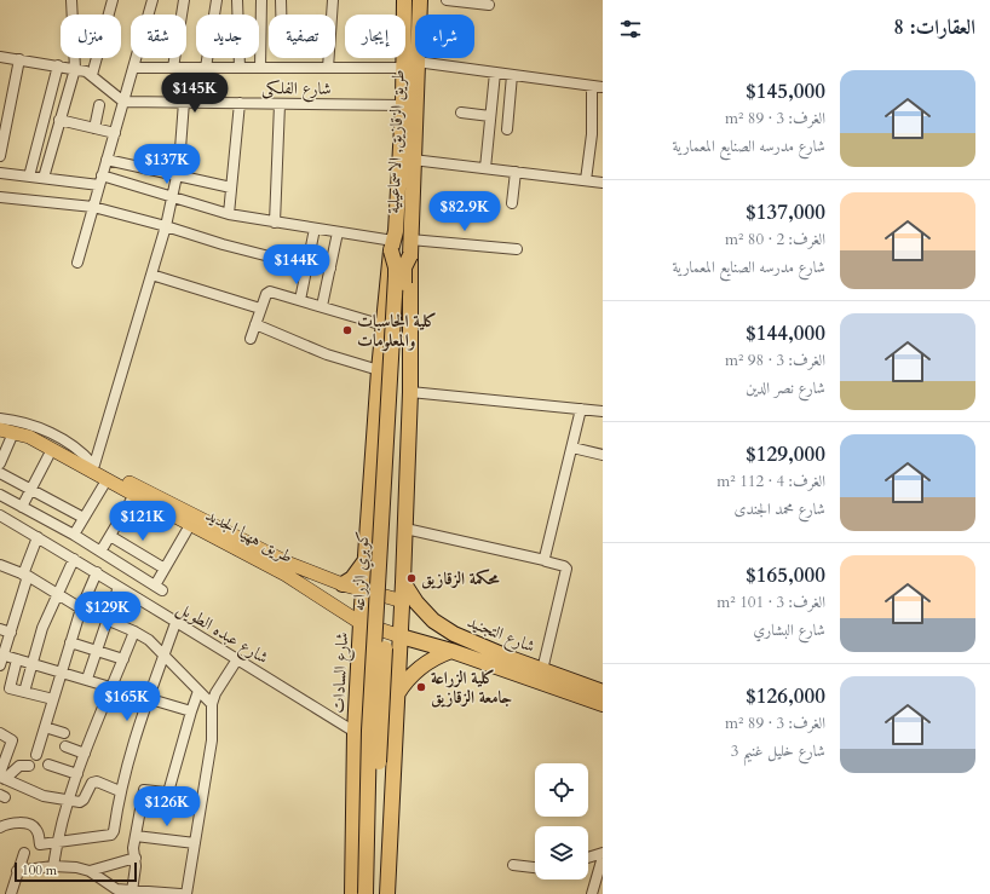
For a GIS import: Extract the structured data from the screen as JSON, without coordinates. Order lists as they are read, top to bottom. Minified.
{"streets":{"highway":["طريق الزقازيق, الاسماعيلية","كوبري الزراعه","شارع التجنيد","شارع السادات"],"main road":["طريق ههيا الجديد"],"street":["شارع الفلكى","شارع عبده الطويل"]},"crossings":[["شارع الفلكى","طريق الزقازيق, الاسماعيلية"],["طريق الزقازيق, الاسماعيلية","كوبري الزراعه"],["طريق الزقازيق, الاسماعيلية","شارع السادات"],["طريق ههيا الجديد","شارع التجنيد"],["طريق ههيا الجديد","شارع السادات"],["كوبري الزراعه","شارع السادات"],["شارع عبده الطويل","شارع السادات"]],"places":["كلية الحاسبات والمعلومات","محكمة الزقازيق","كلية الزراعة جامعة الزقازيق"],"scale_bar":"100 m","page":{"heading":"العقارات: 8","chip":["شراء","إيجار","تصفية","جديد","شقة","منزل"],"list":[{"name":"$145,000","note":"الغرف: 3 · 89 m² · شارع مدرسه الصنايع المعمارية"},{"name":"$137,000","note":"الغرف: 2 · 80 m² · شارع مدرسه الصنايع المعمارية"},{"name":"$144,000","note":"الغرف: 3 · 98 m² · شارع نصر الدين"},{"name":"$129,000","note":"الغرف: 4 · 112 m² · شارع محمد الجندى"},{"name":"$165,000","note":"الغرف: 3 · 101 m² · شارع البشاري"},{"name":"$126,000","note":"الغرف: 3 · 89 m² · شارع خليل غنيم 3"}],"price":["$145K","$137K","$82.9K","$144K","$121K","$129K","$165K","$126K"],"scale":"100 m"}}
